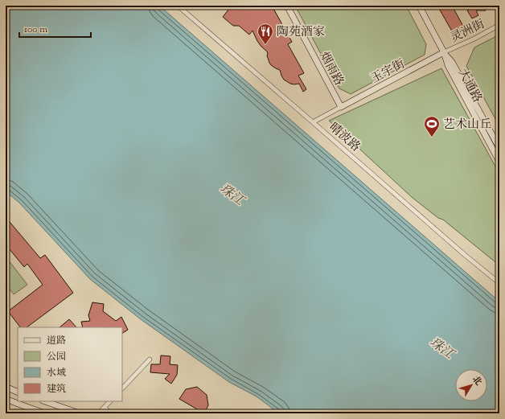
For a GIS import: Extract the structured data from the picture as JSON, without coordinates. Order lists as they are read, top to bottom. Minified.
{"streets":{"main road":["烟雨路","玉宇街","大通路"],"street":["灵洲街","晴波路"]},"crossings":[["灵洲街","玉宇街"],["灵洲街","大通路"],["烟雨路","玉宇街"],["玉宇街","大通路"]],"water":["珠江"],"places":{"restaurant":["陶苑酒家"],"sports":["艺术山丘"]},"legend":["道路","公园","水域","建筑"],"scale_bar":"100 m","north":"top right"}
